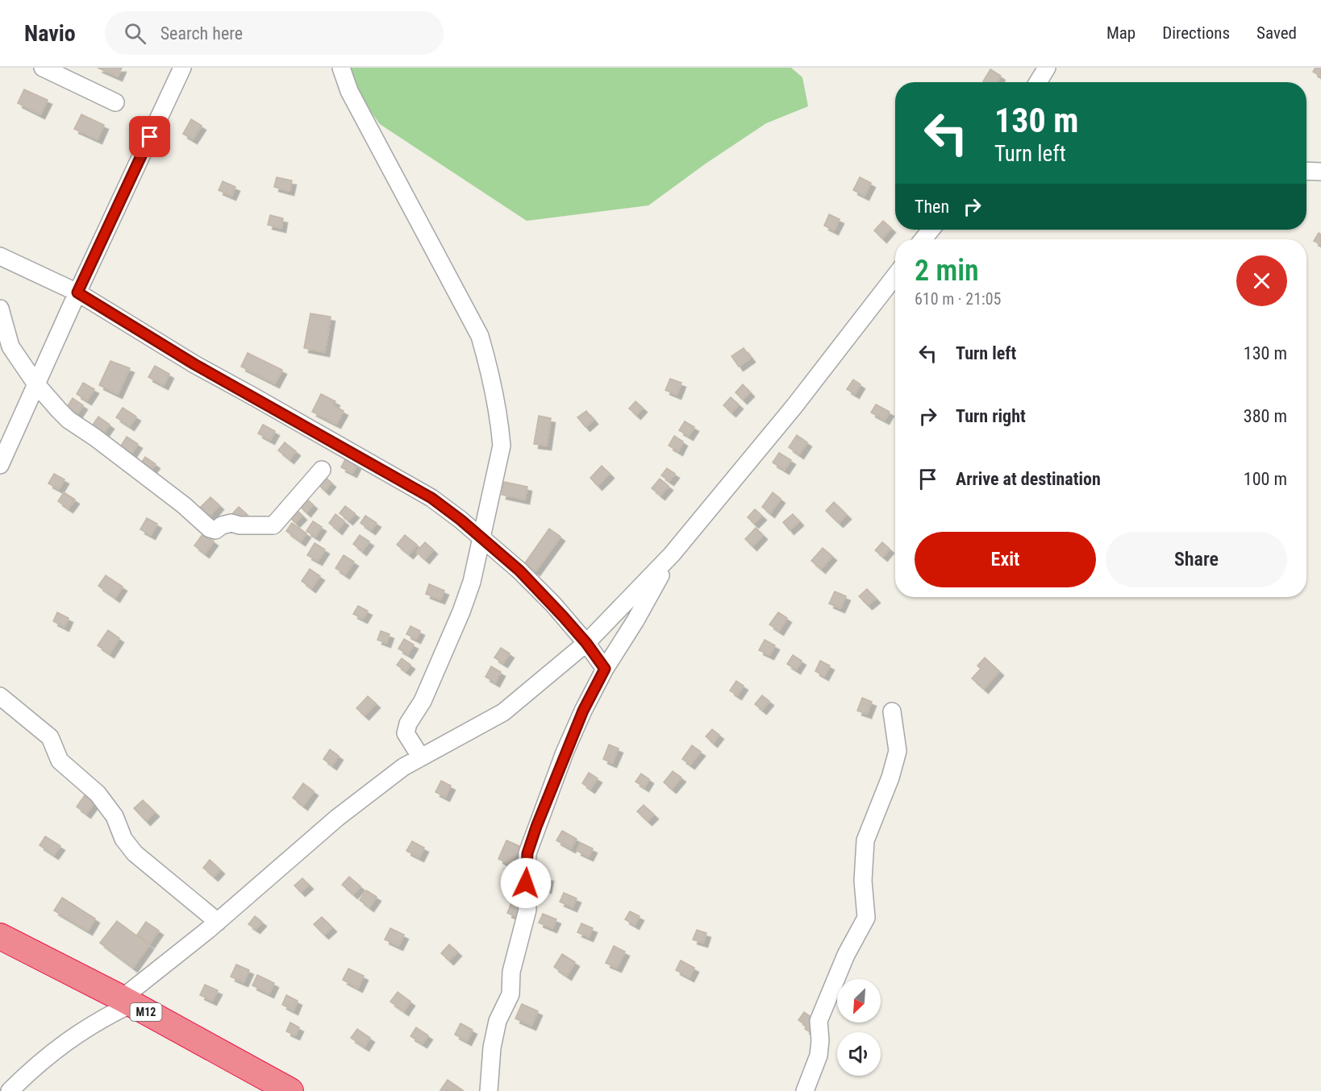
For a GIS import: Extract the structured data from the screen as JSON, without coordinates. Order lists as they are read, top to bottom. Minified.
{"streets":{"highway":["M12"]},"north":"bottom left","page":{"header":"Navio","search":"Search here","nav":["Map","Directions","Saved"],"turn":["130 m","Turn left"],"then":"Then","heading":["2 min","610 m · 21:05"],"list":[{"name":"Turn left","value":"130 m"},{"name":"Turn right","value":"380 m"},{"name":"Arrive at destination","value":"100 m"}],"buttons":["Exit","Share"]}}
